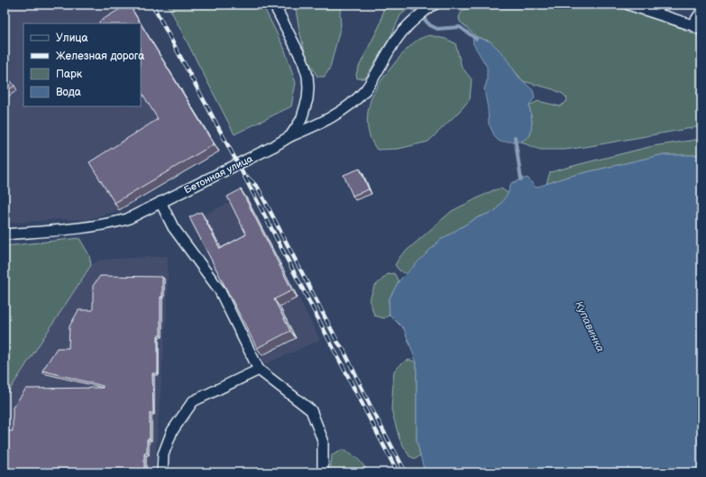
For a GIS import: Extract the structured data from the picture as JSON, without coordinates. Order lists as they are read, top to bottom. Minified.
{"streets":{"street":["Бетонная улица"]},"water":["Купавинка"],"legend":["Улица","Железная дорога","Парк","Вода"]}
